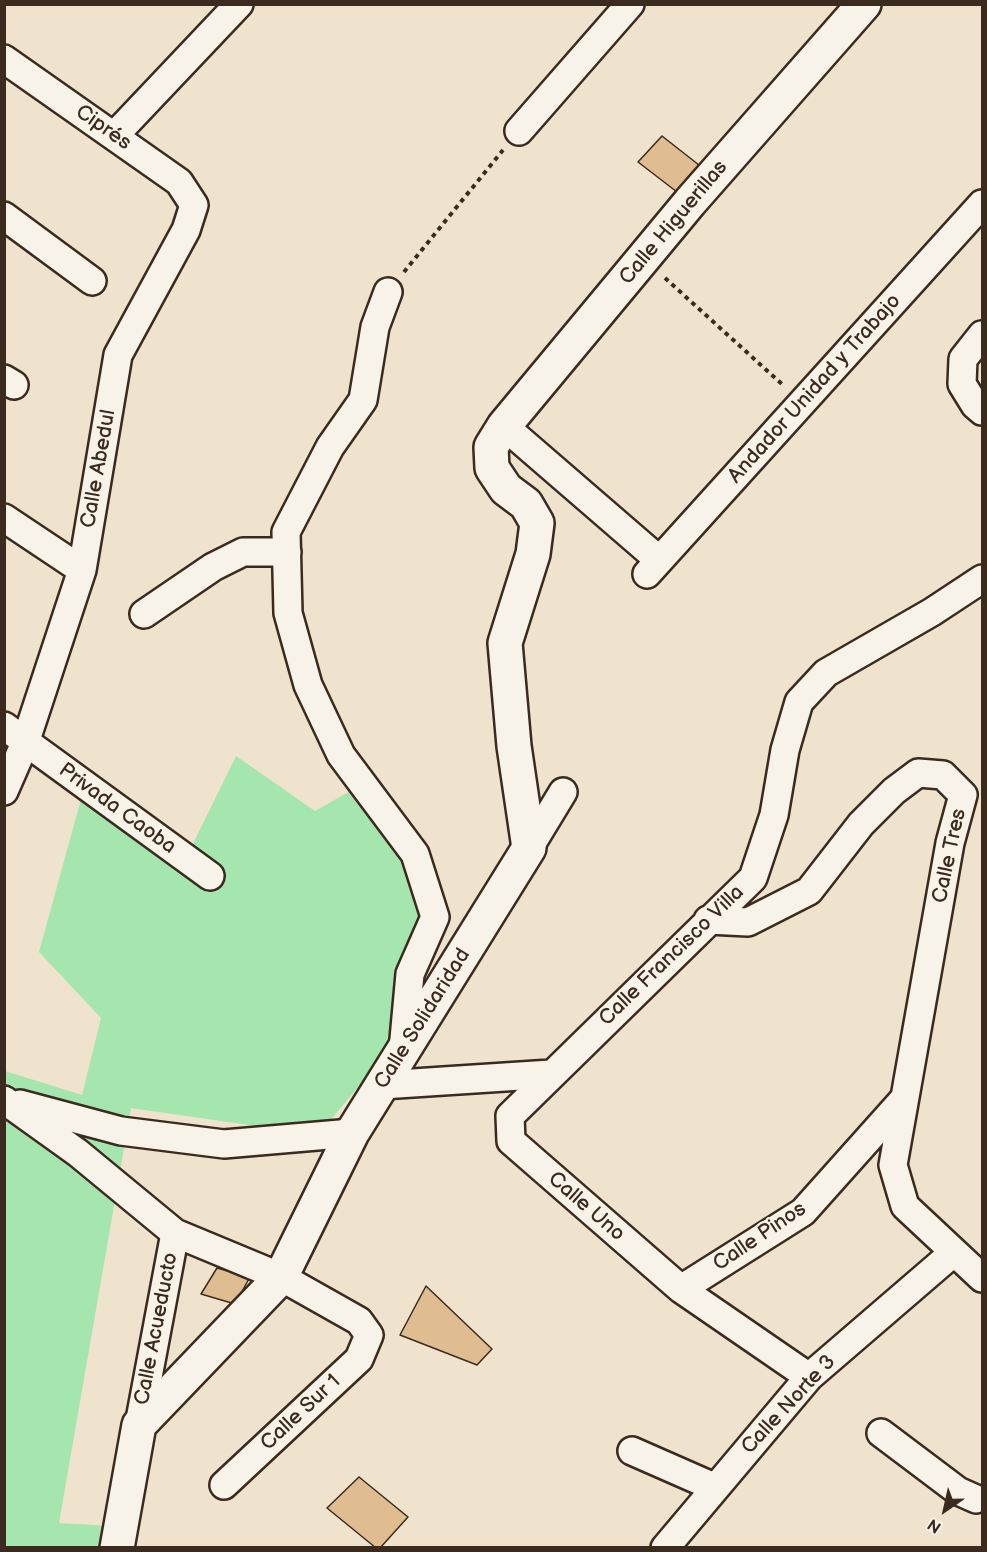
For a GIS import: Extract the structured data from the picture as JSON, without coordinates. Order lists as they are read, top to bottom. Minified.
{"streets":{"main road":["Calle Higuerillas","Calle Solidaridad"],"street":["Ciprés","Andador Unidad y Trabajo","Calle Abedul","Privada Caoba","Calle Tres","Calle Francisco Villa","Calle Uno","Calle Pinos","Calle Acueducto","Calle Norte 3","Calle Sur 1"]},"crossings":[["Ciprés","Calle Abedul"],["Calle Higuerillas","Andador Unidad y Trabajo"],["Calle Abedul","Privada Caoba"],["Calle Tres","Calle Francisco Villa"],["Calle Tres","Calle Pinos"],["Calle Tres","Calle Norte 3"],["Calle Francisco Villa","Calle Uno"],["Calle Solidaridad","Calle Acueducto"],["Calle Solidaridad","Calle Sur 1"],["Calle Uno","Calle Pinos"],["Calle Uno","Calle Norte 3"]],"north":"bottom left"}
